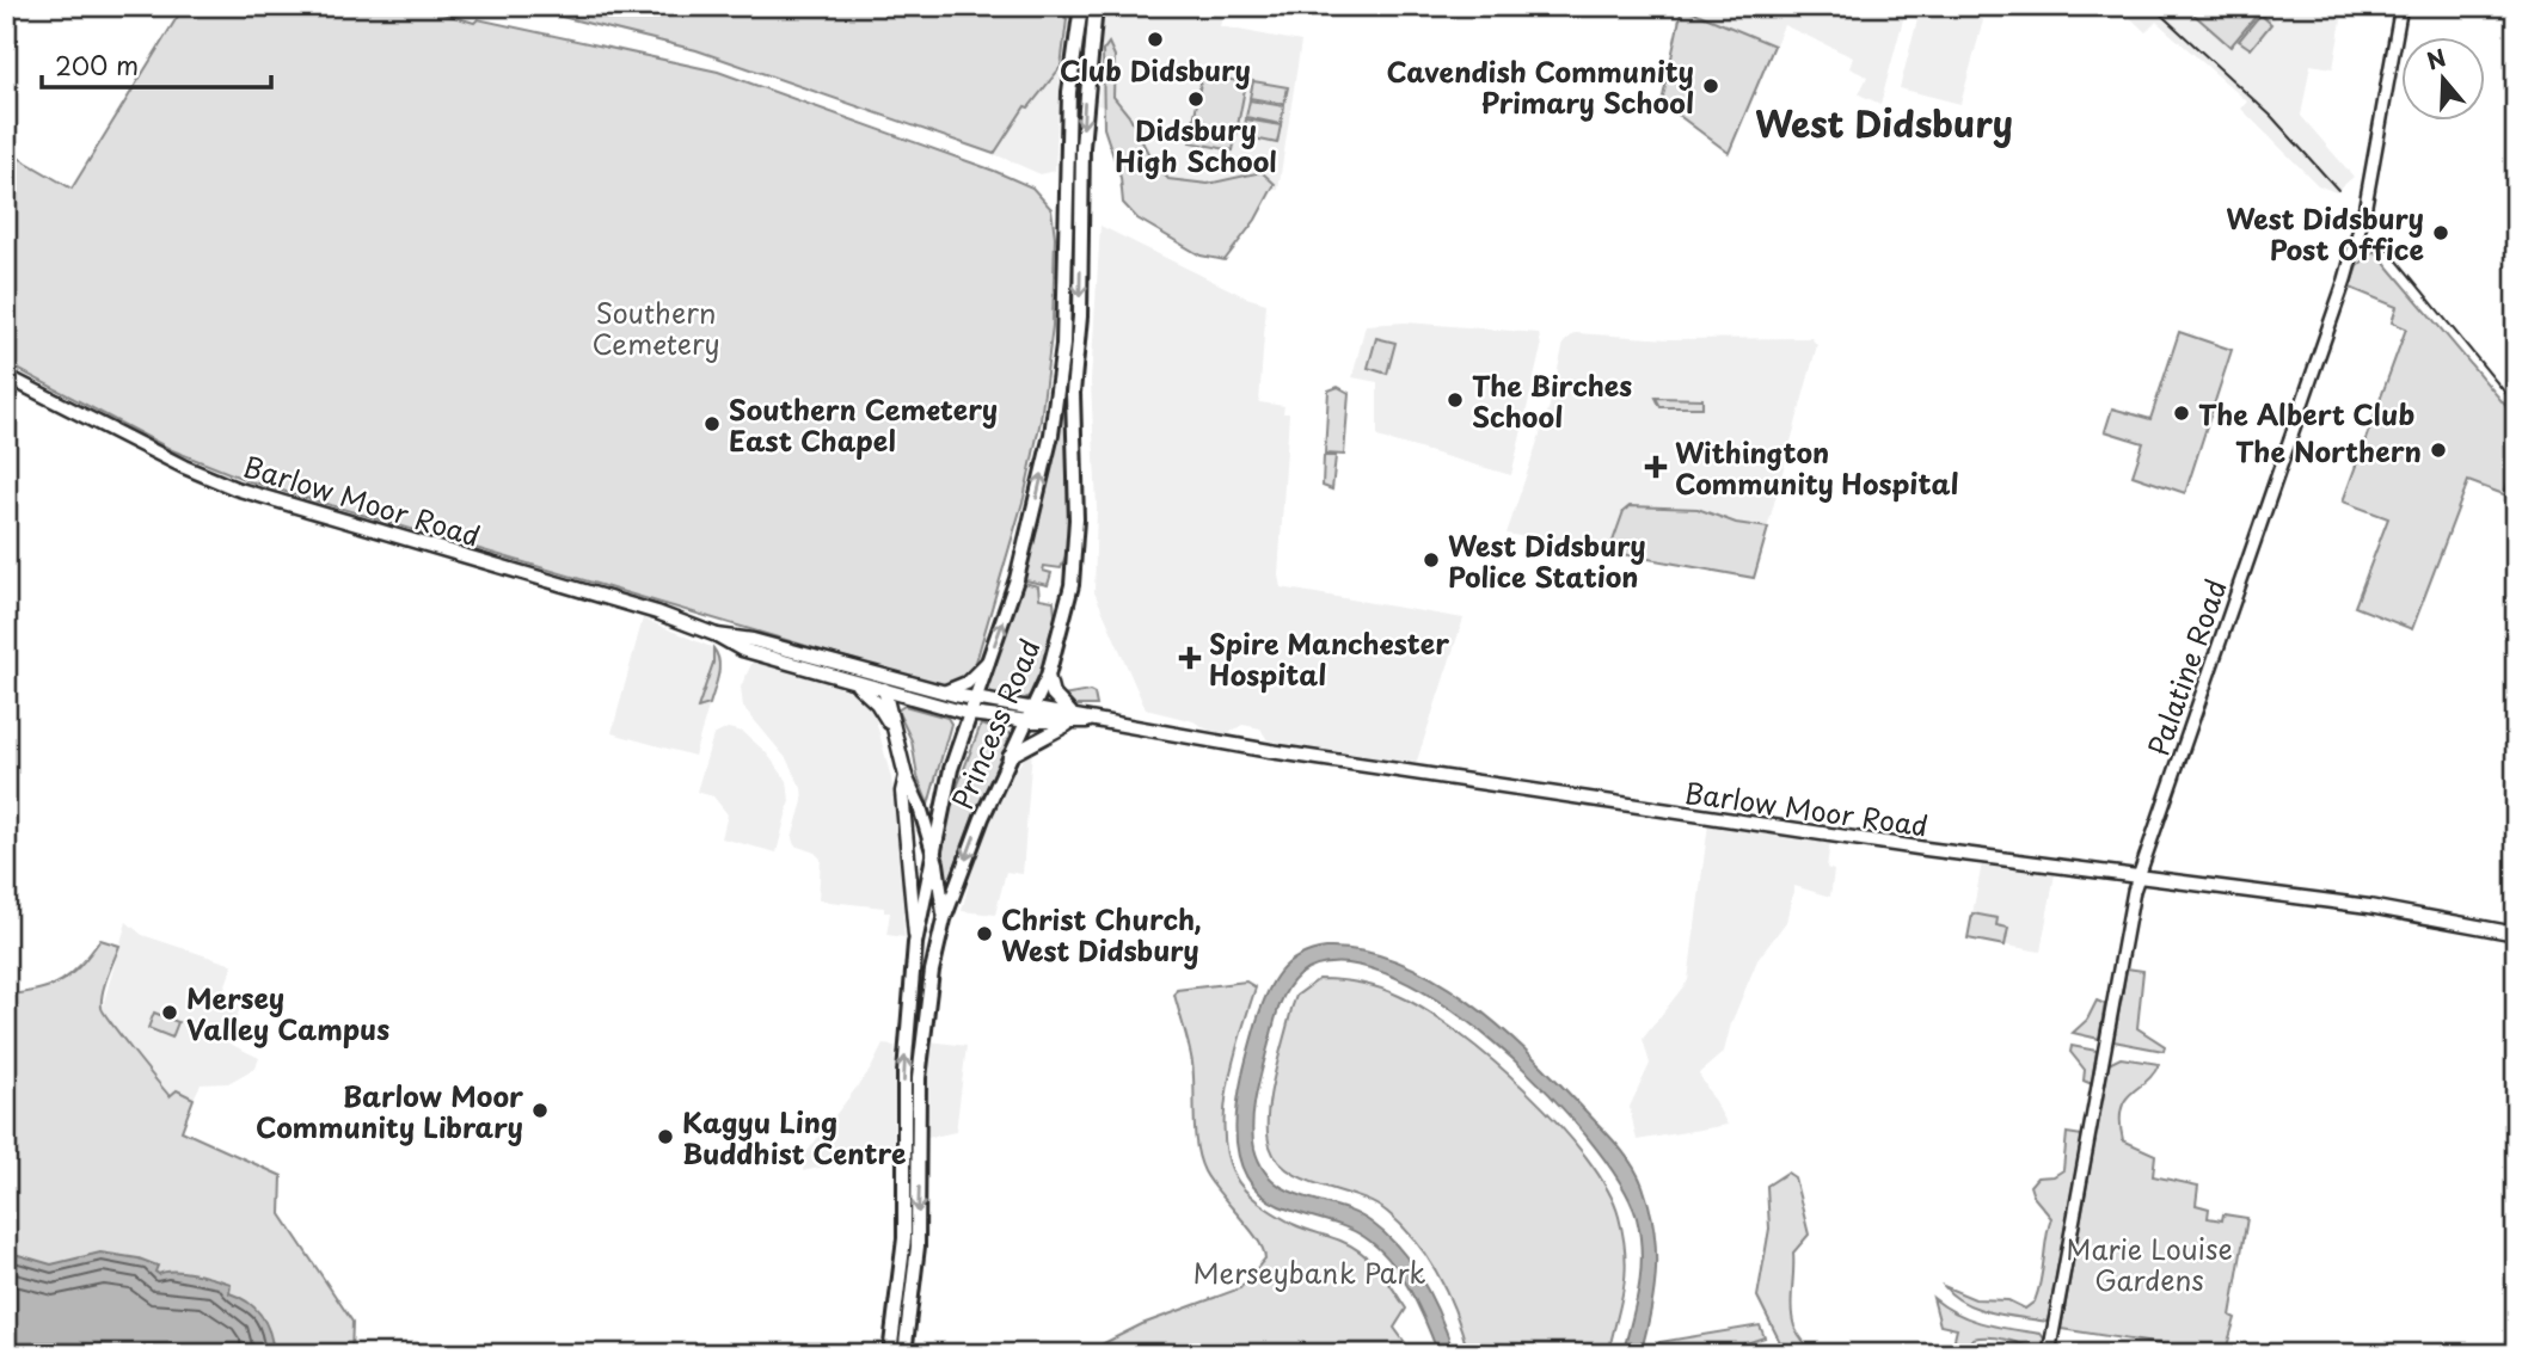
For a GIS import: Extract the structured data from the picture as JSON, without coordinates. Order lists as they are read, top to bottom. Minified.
{"streets":{"highway":["Princess Road"],"main road":["Barlow Moor Road","Palatine Road"]},"crossings":[["Barlow Moor Road","Palatine Road"],["Barlow Moor Road","Princess Road"]],"districts":["West Didsbury"],"parks":["Southern Cemetery","Marie Louise Gardens","Merseybank Park"],"places":{"other":["Club Didsbury","Cavendish Community Primary School","Didsbury High School","West Didsbury Post Office","The Birches School","The Albert Club","Southern Cemetery East Chapel","The Northern","West Didsbury Police Station","Christ Church, West Didsbury","Mersey Valley Campus","Barlow Moor Community Library","Kagyu Ling Buddhist Centre"],"health":["Withington Community Hospital","Spire Manchester Hospital"]},"scale_bar":"200 m","north":"top"}
